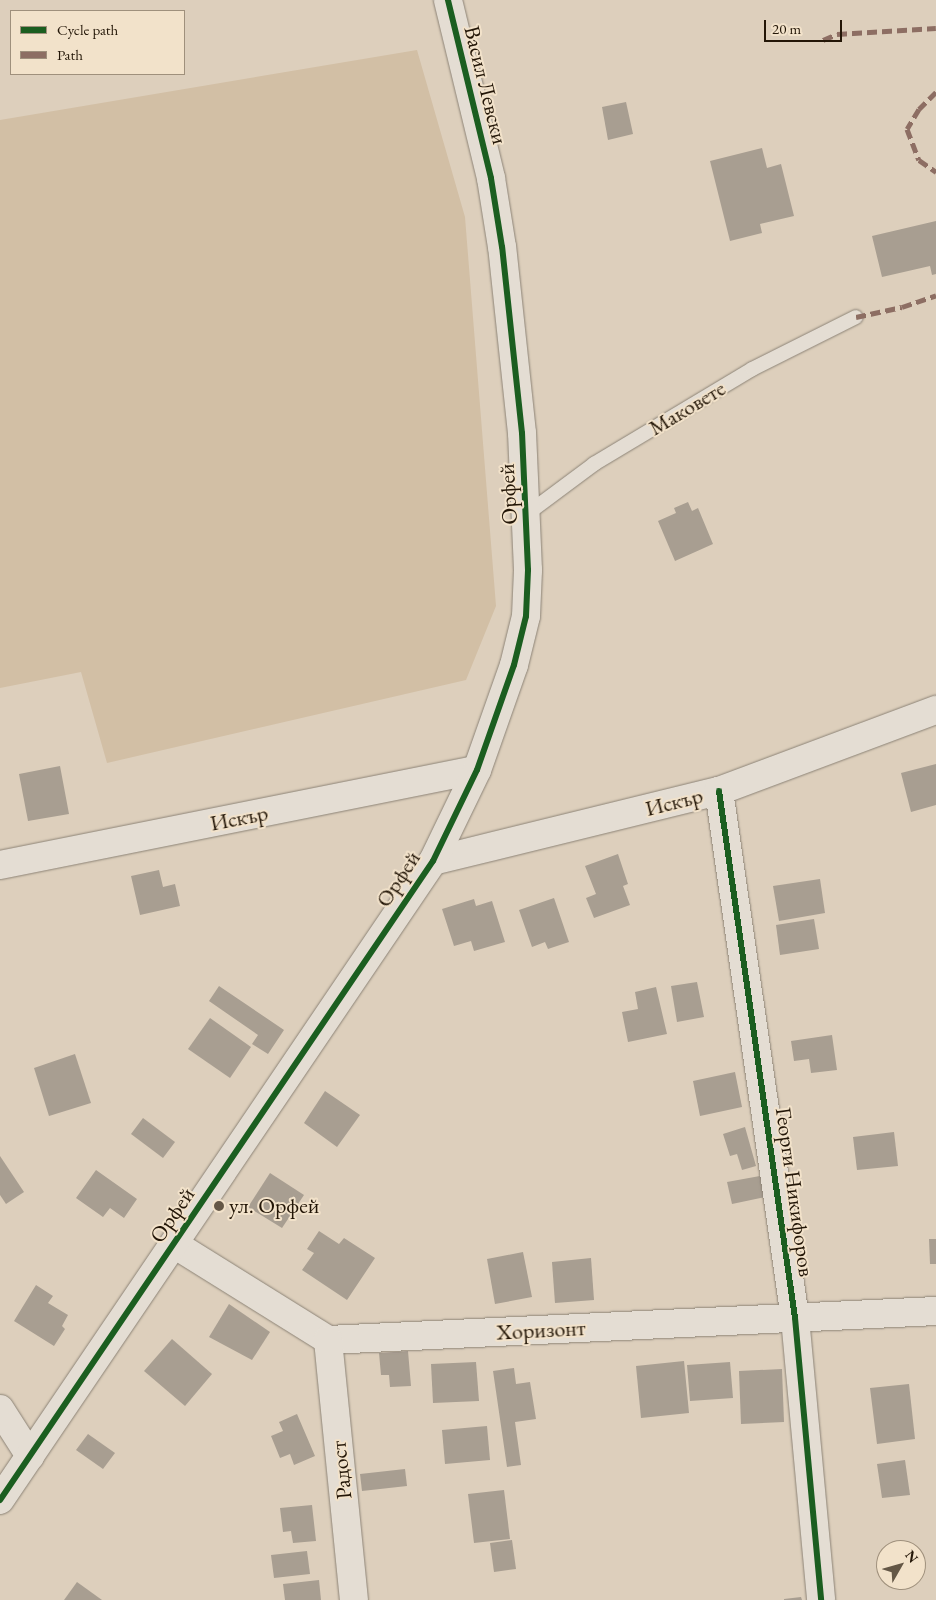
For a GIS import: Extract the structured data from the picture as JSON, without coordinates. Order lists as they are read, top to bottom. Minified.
{"streets":{"street":["Васил Левски","Орфей","Искър","Георги Никифоров","Хоризонт","Радост"],"lane":["Маковете"]},"crossings":[["Васил Левски","Орфей"],["Маковете","Орфей"],["Орфей","Искър"],["Искър","Георги Никифоров"],["Георги Никифоров","Хоризонт"],["Хоризонт","Радост"]],"places":["ул. Орфей"],"legend":["Cycle path","Path"],"scale_bar":"20 m","north":"top right"}
